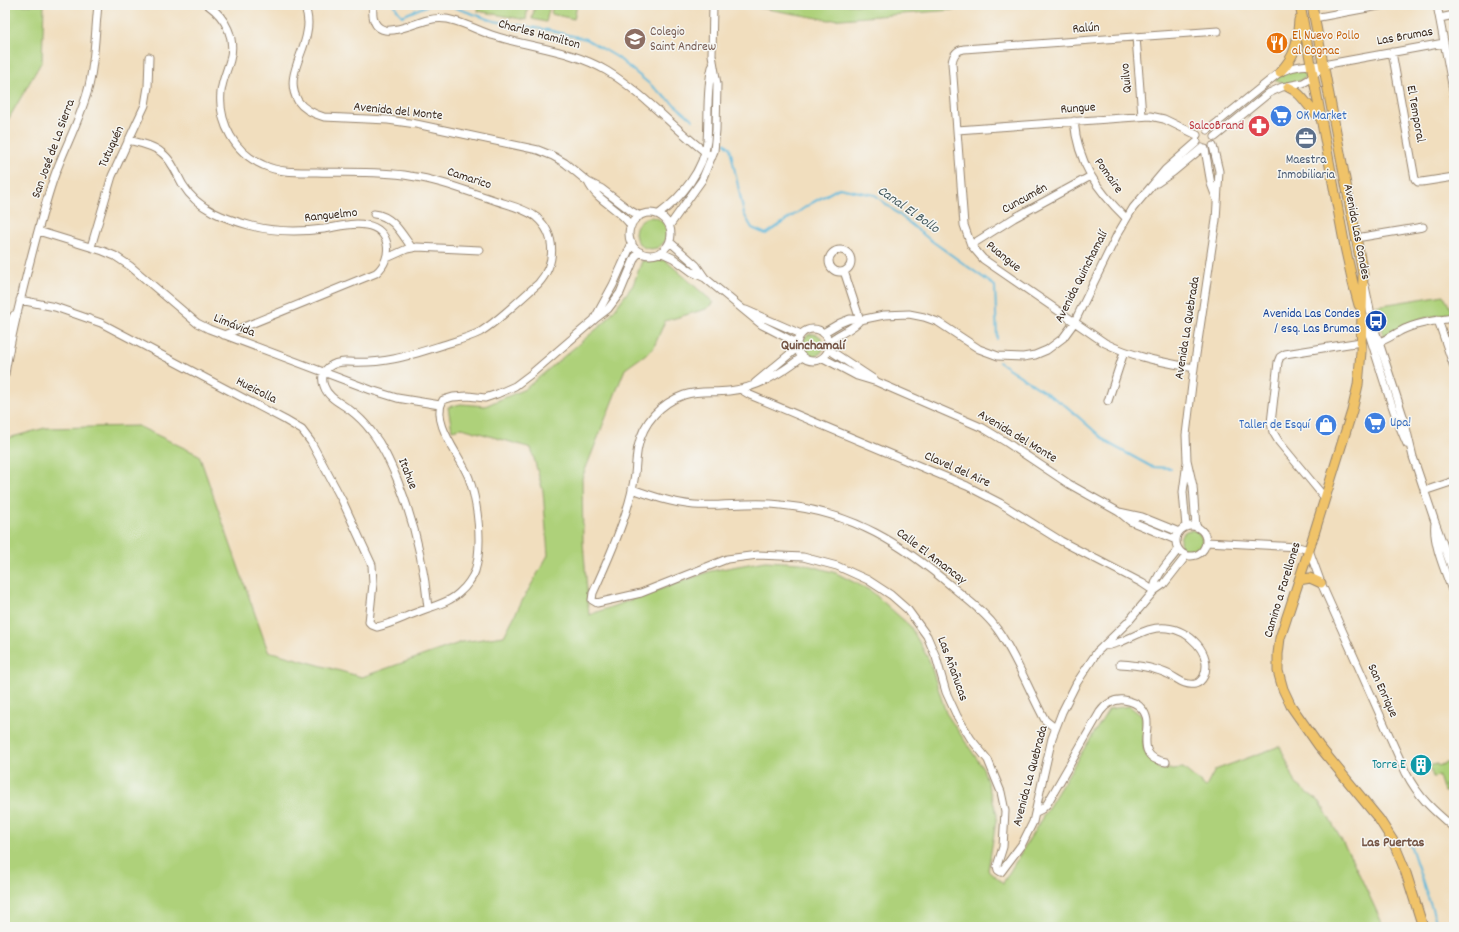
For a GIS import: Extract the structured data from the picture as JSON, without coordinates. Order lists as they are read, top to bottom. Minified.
{"streets":{"main road":["Avenida Las Condes","Camino a Farellones"],"street":["Ralún","Charles Hamilton","Las Brumas","Quilvo","Rungue","Avenida del Monte","El Temporal","Tutuquén","San José de La Sierra","Pomaire","Camarico","Cuncumén","Ranguelmo","Puangue","Avenida Quinchamalí","Limávida","Avenida La Quebrada","Hueicolla","Clavel del Aire","Itahue","Calle El Amancay","Las Añañucas","San Enrique"]},"crossings":[["Ralún","Quilvo"],["Ralún","Puangue"],["Las Brumas","El Temporal"],["Las Brumas","Avenida Las Condes"],["Quilvo","Rungue"],["Rungue","Pomaire"],["Rungue","Puangue"],["Rungue","Avenida Quinchamalí"],["Rungue","Avenida La Quebrada"],["Avenida del Monte","Avenida Quinchamalí"],["Avenida del Monte","Avenida La Quebrada"],["Tutuquén","Ranguelmo"],["Tutuquén","Limávida"],["San José de La Sierra","Limávida"],["San José de La Sierra","Hueicolla"],["Pomaire","Cuncumén"],["Pomaire","Avenida Quinchamalí"],["Camarico","Limávida"],["Camarico","Itahue"],["Cuncumén","Puangue"],["Avenida Las Condes","Camino a Farellones"],["Puangue","Avenida Quinchamalí"],["Puangue","Avenida La Quebrada"],["Avenida Quinchamalí","Avenida La Quebrada"],["Limávida","Itahue"],["Avenida La Quebrada","Clavel del Aire"],["Avenida La Quebrada","Calle El Amancay"],["Avenida La Quebrada","Las Añañucas"],["Hueicolla","Itahue"],["Calle El Amancay","Las Añañucas"],["Camino a Farellones","San Enrique"]],"districts":["Quinchamalí","Las Puertas"],"water":["Canal El Bollo"],"places":{"school or university":["Colegio Saint Andrew"],"restaurant":["El Nuevo Pollo al Cognac"],"supermarket":["OK Market","Upa!"],"pharmacy":["SalcoBrand"],"office":["Maestra Inmobiliaria"],"bus stop":["Avenida Las Condes / esq. Las Brumas"],"shop":["Taller de Esquí"],"building":["Torre E"]}}
